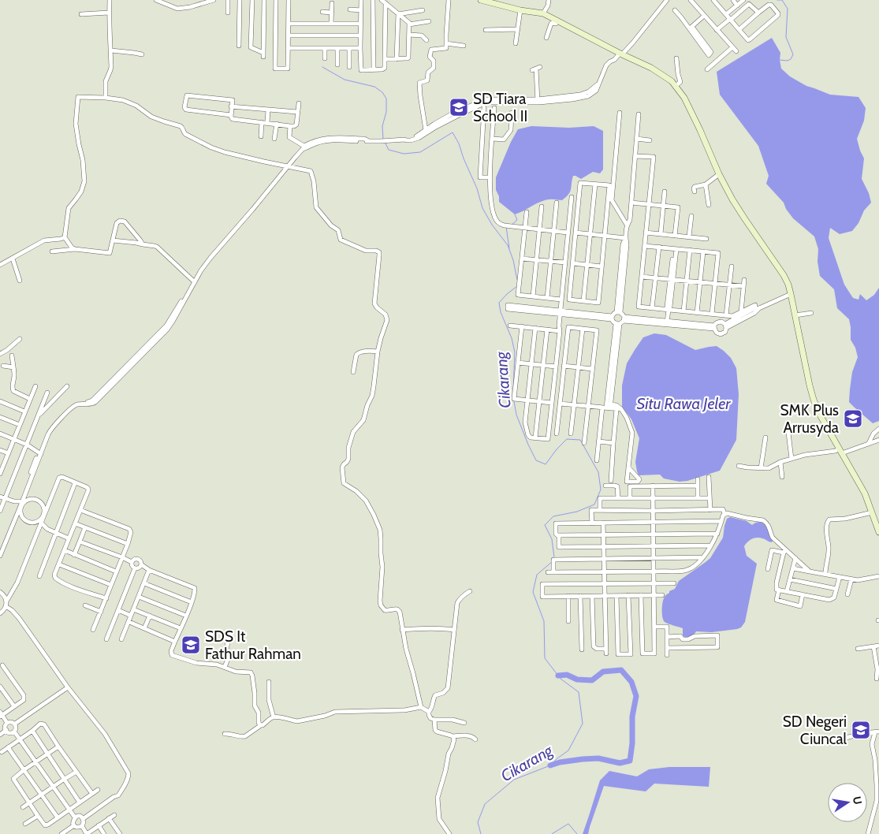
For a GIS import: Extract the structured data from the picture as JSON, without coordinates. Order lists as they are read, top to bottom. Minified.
{"water":["Cikarang","Situ Rawa Jeler"],"places":{"school or university":["SD Tiara School II","SMK Plus Arrusyda","SDS It Fathur Rahman","SD Negeri Ciuncal"]},"north":"right"}
